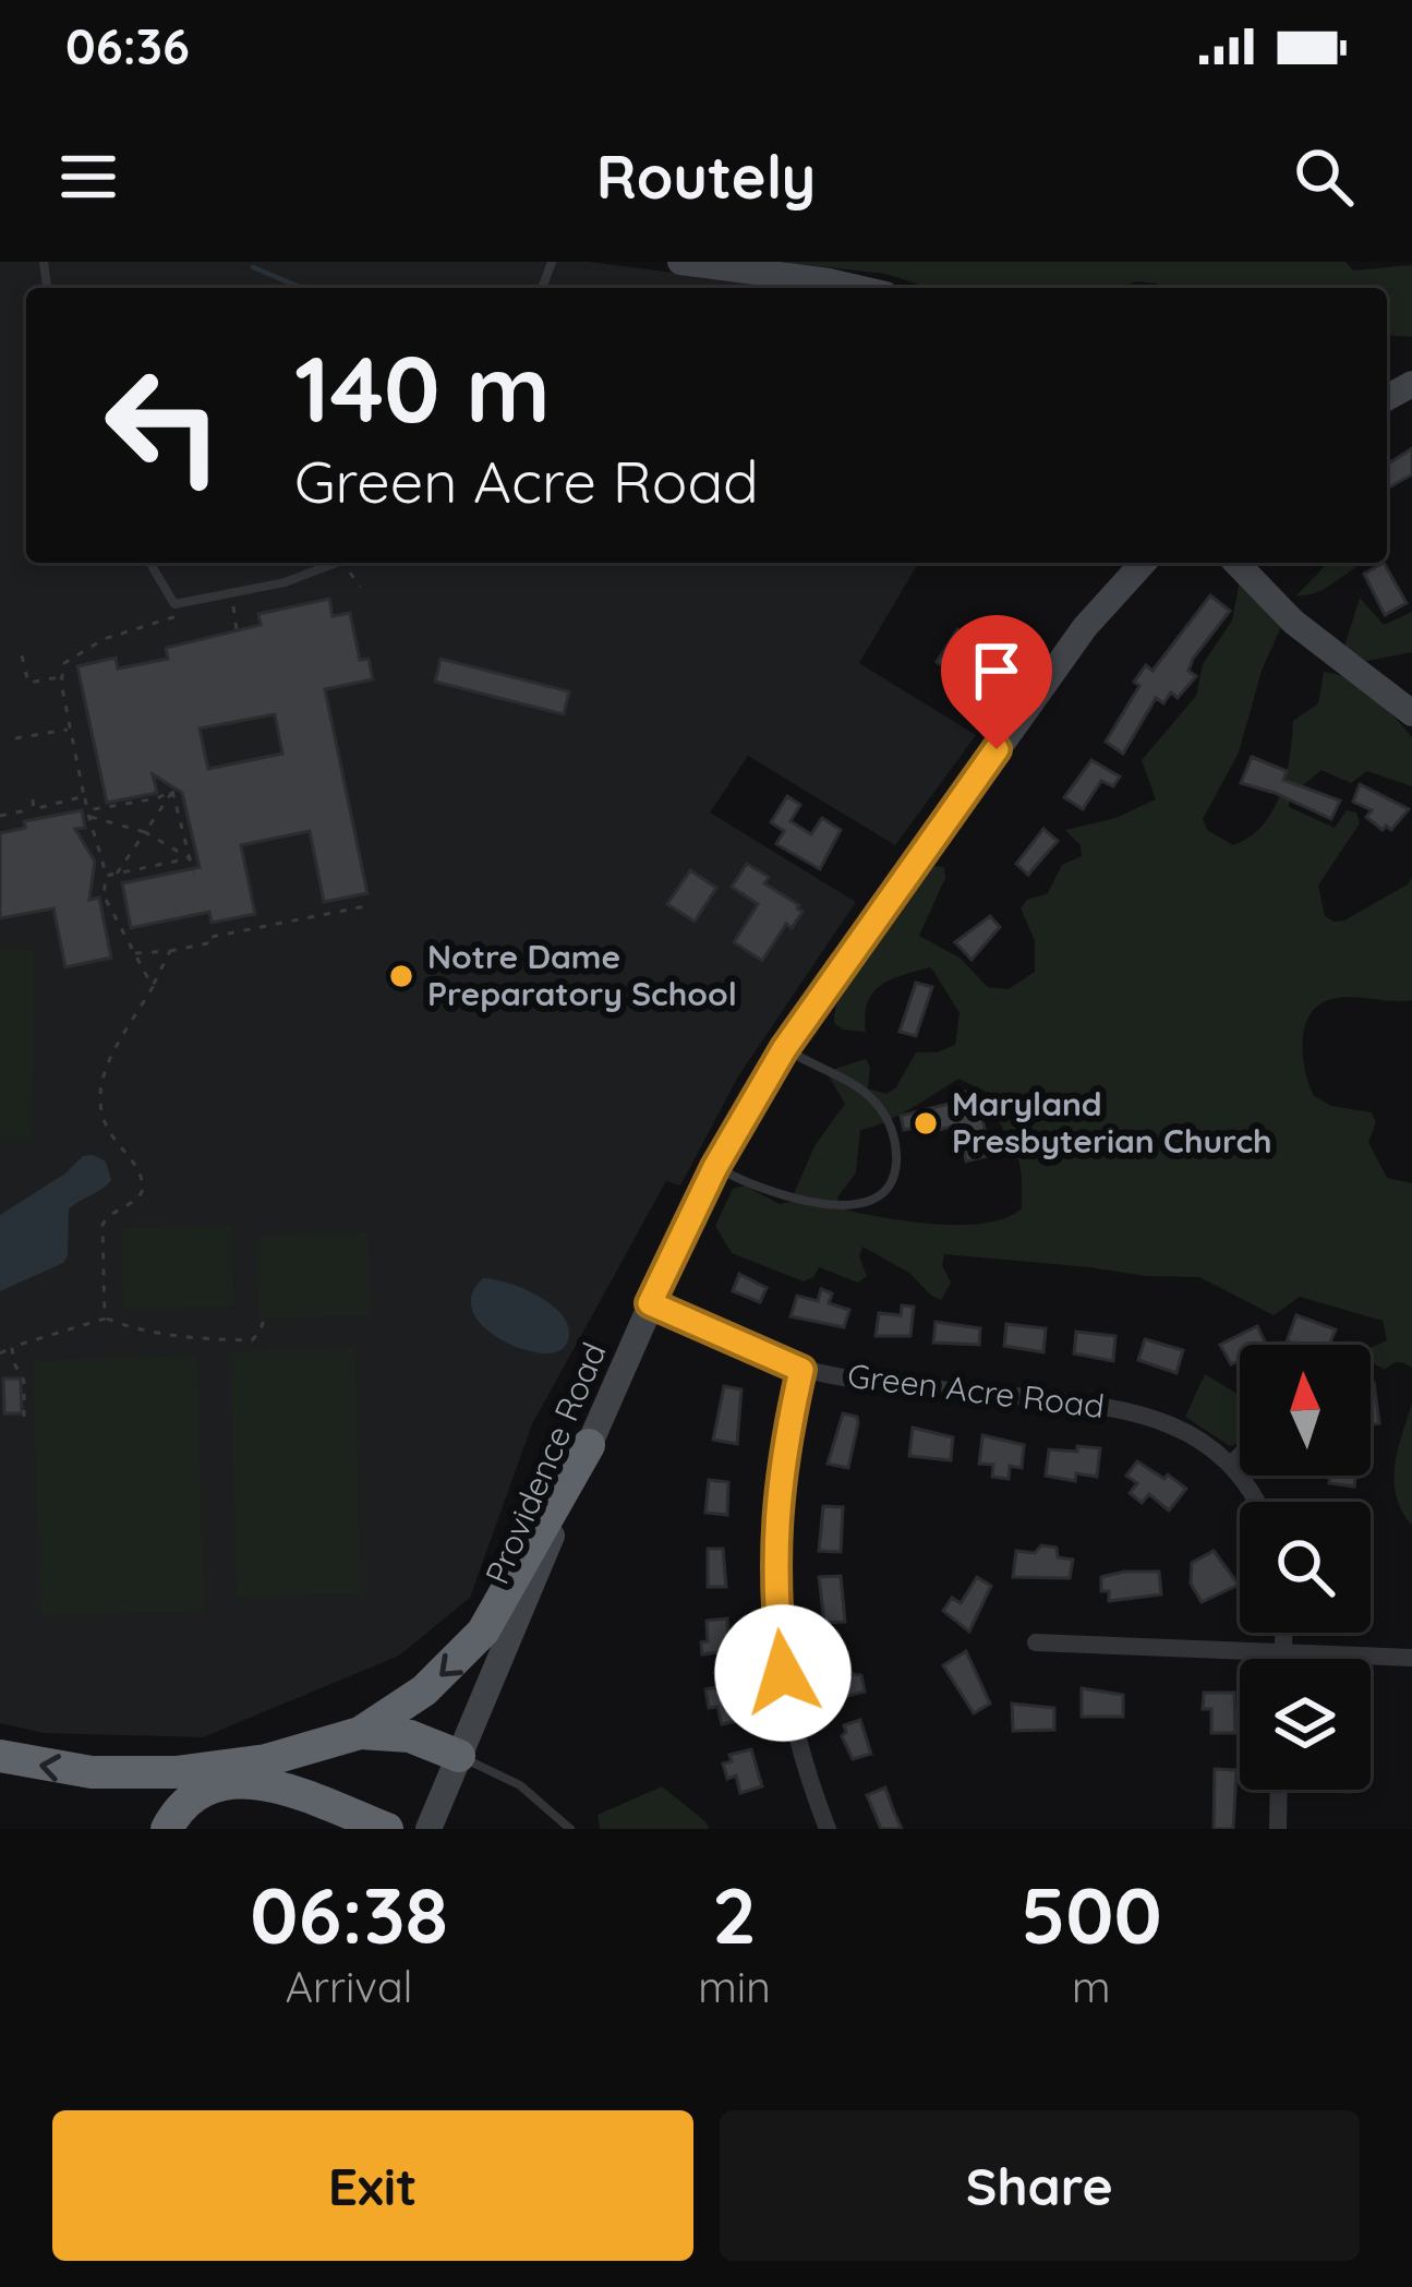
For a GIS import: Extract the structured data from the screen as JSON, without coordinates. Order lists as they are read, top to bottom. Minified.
{"streets":{"street":["Green Acre Road","Providence Road"]},"crossings":[["Green Acre Road","Providence Road"]],"places":["Notre Dame Preparatory School","Maryland Presbyterian Church"],"north":"top","page":{"status":"06:36","header":"Routely","turn":["140 m","Green Acre Road"],"eta":["06:38","Arrival","2","min","500","m"],"buttons":["Exit","Share"]}}
